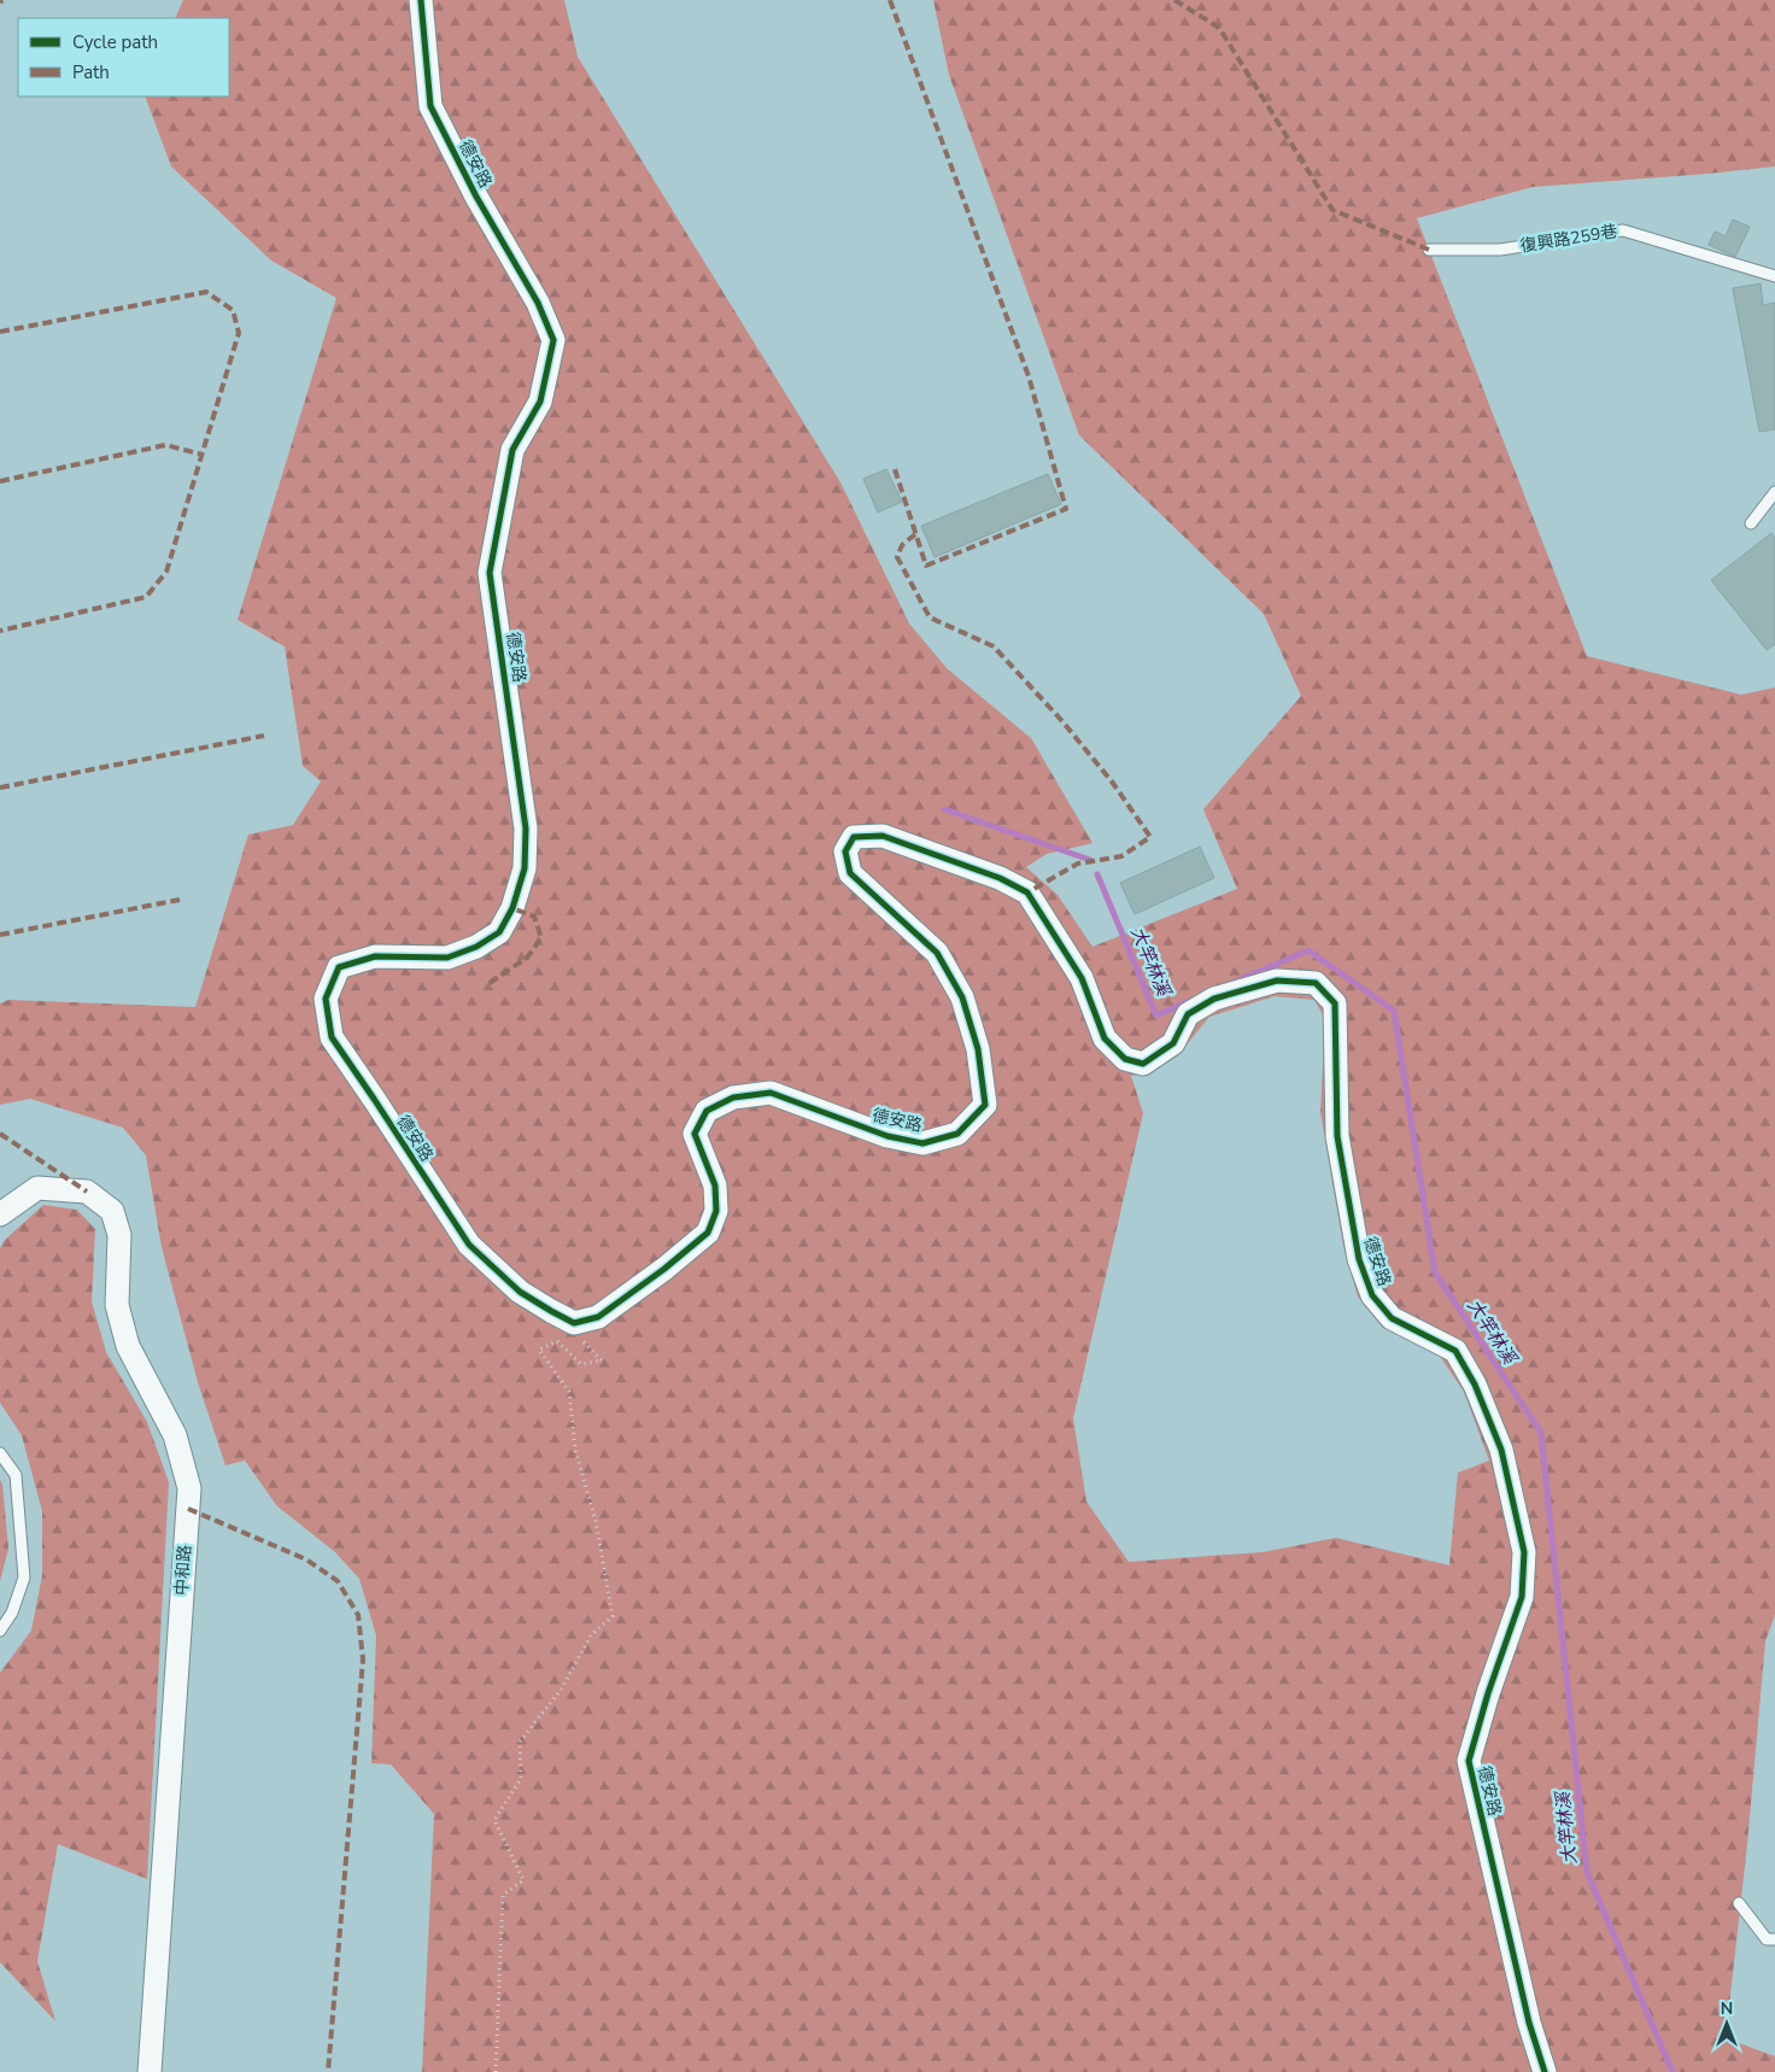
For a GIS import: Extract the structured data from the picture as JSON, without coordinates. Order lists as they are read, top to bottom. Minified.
{"streets":{"street":["德安路","中和路"],"lane":["復興路259巷"]},"water":["大竿林溪"],"legend":["Cycle path","Path"],"north":"top"}
